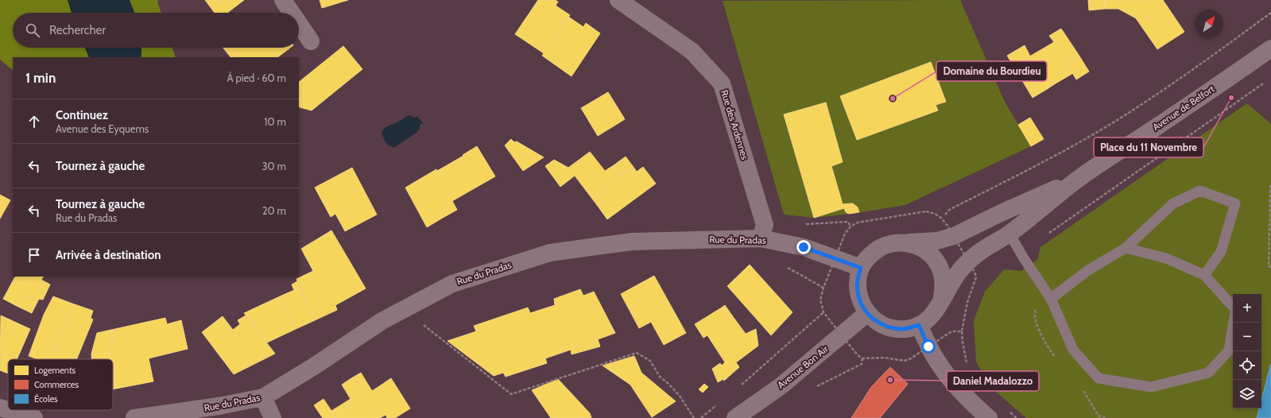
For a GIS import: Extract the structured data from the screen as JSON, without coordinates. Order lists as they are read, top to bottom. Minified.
{"streets":{"street":["Avenue de Belfort","Rue des Ardennes","Rue du Pradas","Avenue Bon Air"]},"crossings":[["Avenue de Belfort","Rue du Pradas"],["Avenue de Belfort","Avenue Bon Air"],["Rue des Ardennes","Rue du Pradas"],["Rue du Pradas","Avenue Bon Air"]],"places":["Place du 11 Novembre","Domaine du Bourdieu","Daniel Madalozzo"],"legend":["Logements","Commerces","Écoles"],"north":"top right","page":{"search":"Rechercher","heading":["1 min","À pied · 60 m"],"list":[["Continuez","Avenue des Eyquems","10 m"],["Tournez à gauche","30 m"],["Tournez à gauche","Rue du Pradas","20 m"],"Arrivée à destination"],"map_buttons":["+","−"]}}
